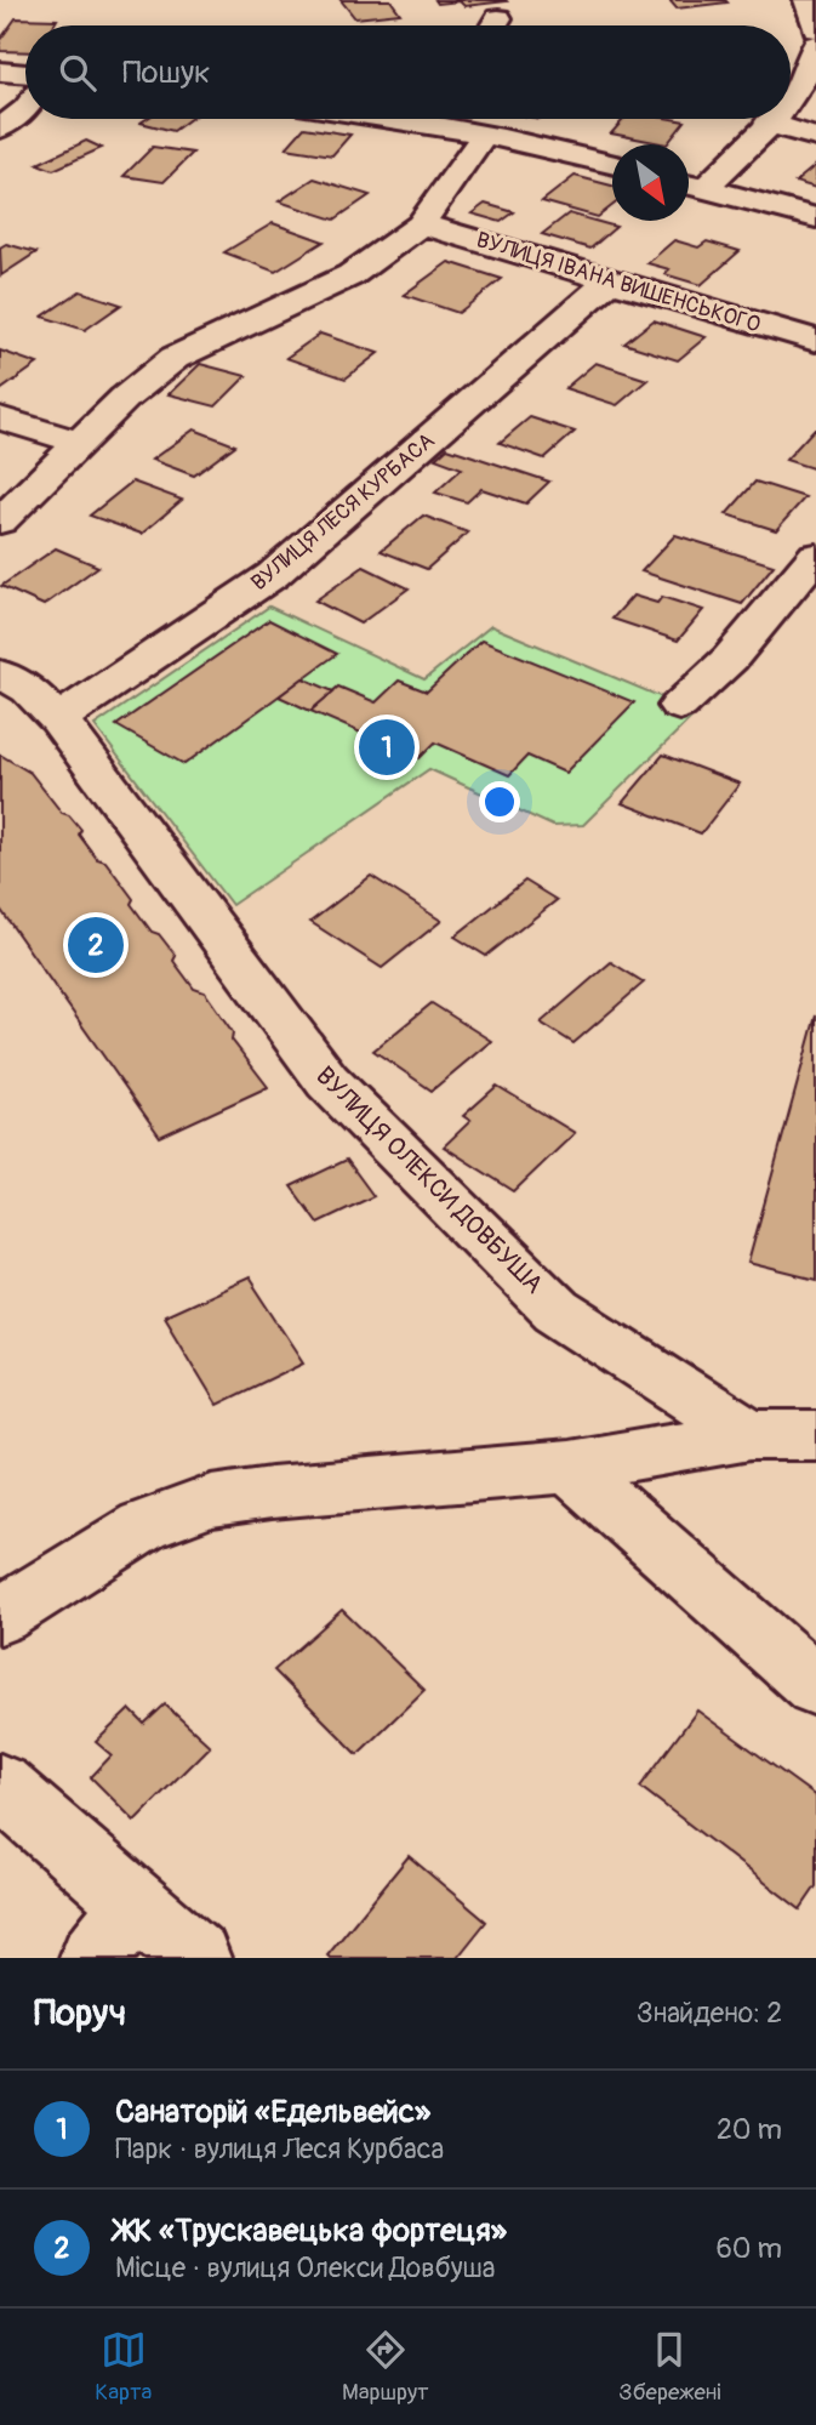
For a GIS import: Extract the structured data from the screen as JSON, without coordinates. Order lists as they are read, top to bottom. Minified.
{"streets":{"street":["ВУЛИЦЯ ІВАНА ВИШЕНСЬКОГО","ВУЛИЦЯ ЛЕСЯ КУРБАСА","ВУЛИЦЯ ОЛЕКСИ ДОВБУША"]},"crossings":[["ВУЛИЦЯ ІВАНА ВИШЕНСЬКОГО","ВУЛИЦЯ ЛЕСЯ КУРБАСА"],["ВУЛИЦЯ ЛЕСЯ КУРБАСА","ВУЛИЦЯ ОЛЕКСИ ДОВБУША"]],"north":"bottom right","page":{"search":"Пошук","pins":["1","2"],"heading":["Поруч","Знайдено: 2"],"list":[{"mark":"1","name":"Санаторій «Едельвейс»","note":"Парк · вулиця Леся Курбаса","value":"20 m"},{"mark":"2","name":"ЖК «Трускавецька фортеця»","note":"Місце · вулиця Олекси Довбуша","value":"60 m"}],"nav":["Карта","Маршрут","Збережені"]}}
